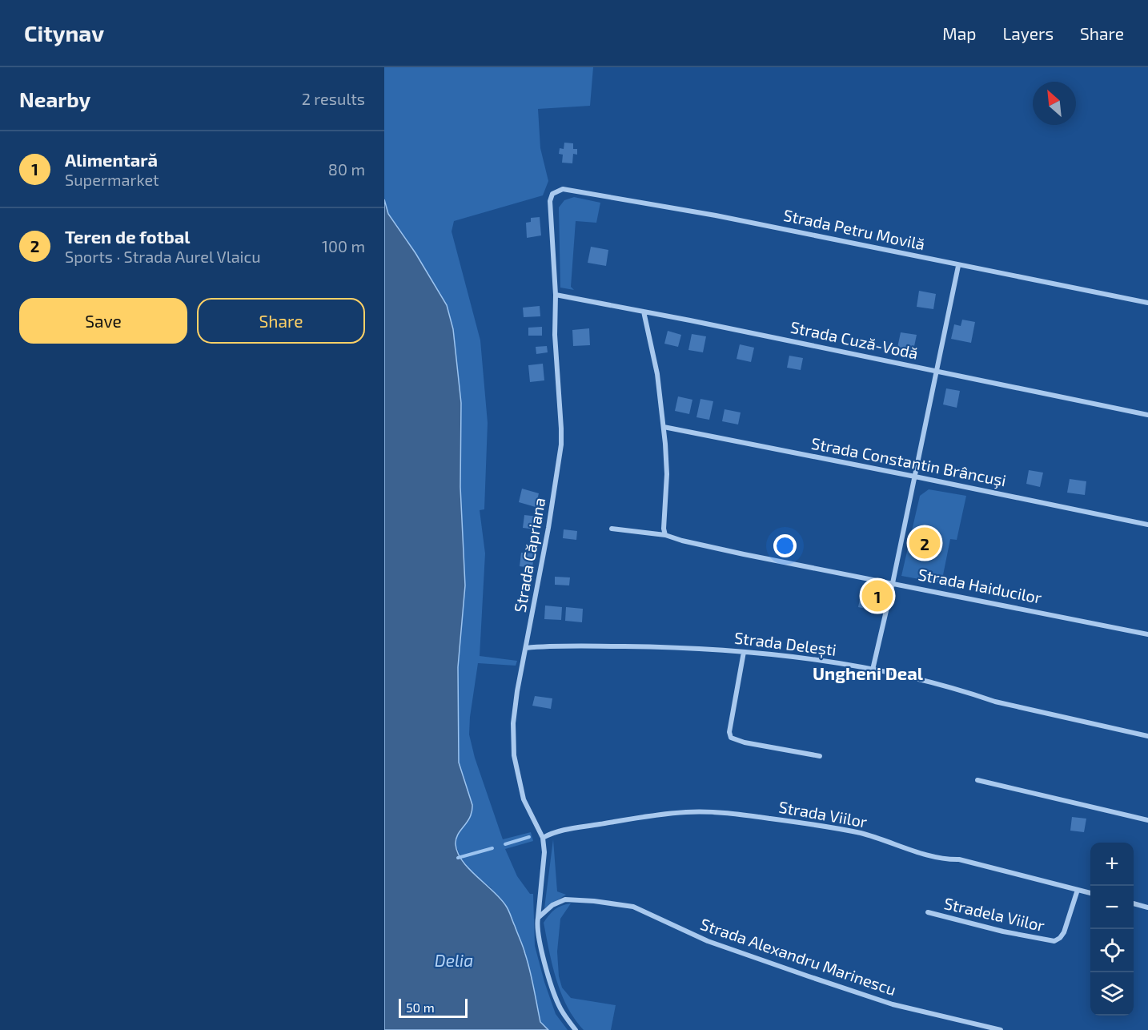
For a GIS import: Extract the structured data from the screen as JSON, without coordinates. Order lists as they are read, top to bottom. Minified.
{"streets":{"street":["Strada Petru Movilă","Strada Cuză-Vodă","Strada Constantin Brâncuşi","Strada Căpriana","Strada Haiducilor","Strada Delești","Strada Viilor","Stradela Viilor","Strada Alexandru Marinescu"]},"crossings":[["Strada Petru Movilă","Strada Căpriana"],["Strada Cuză-Vodă","Strada Căpriana"],["Strada Căpriana","Strada Delești"],["Strada Căpriana","Strada Viilor"],["Strada Căpriana","Strada Alexandru Marinescu"],["Strada Viilor","Stradela Viilor"]],"districts":["Ungheni Deal"],"water":["Delia"],"scale_bar":"50 m","north":"top left","page":{"header":"Citynav","nav":["Map","Layers","Share"],"heading":["Nearby","2 results"],"list":[{"mark":"1","name":"Alimentară","note":"Supermarket","value":"80 m"},{"mark":"2","name":"Teren de fotbal","note":"Sports · Strada Aurel Vlaicu","value":"100 m"}],"buttons":["Save","Share"],"pins":["2","1"],"map_buttons":["+","−"],"scale":"50 m"}}
